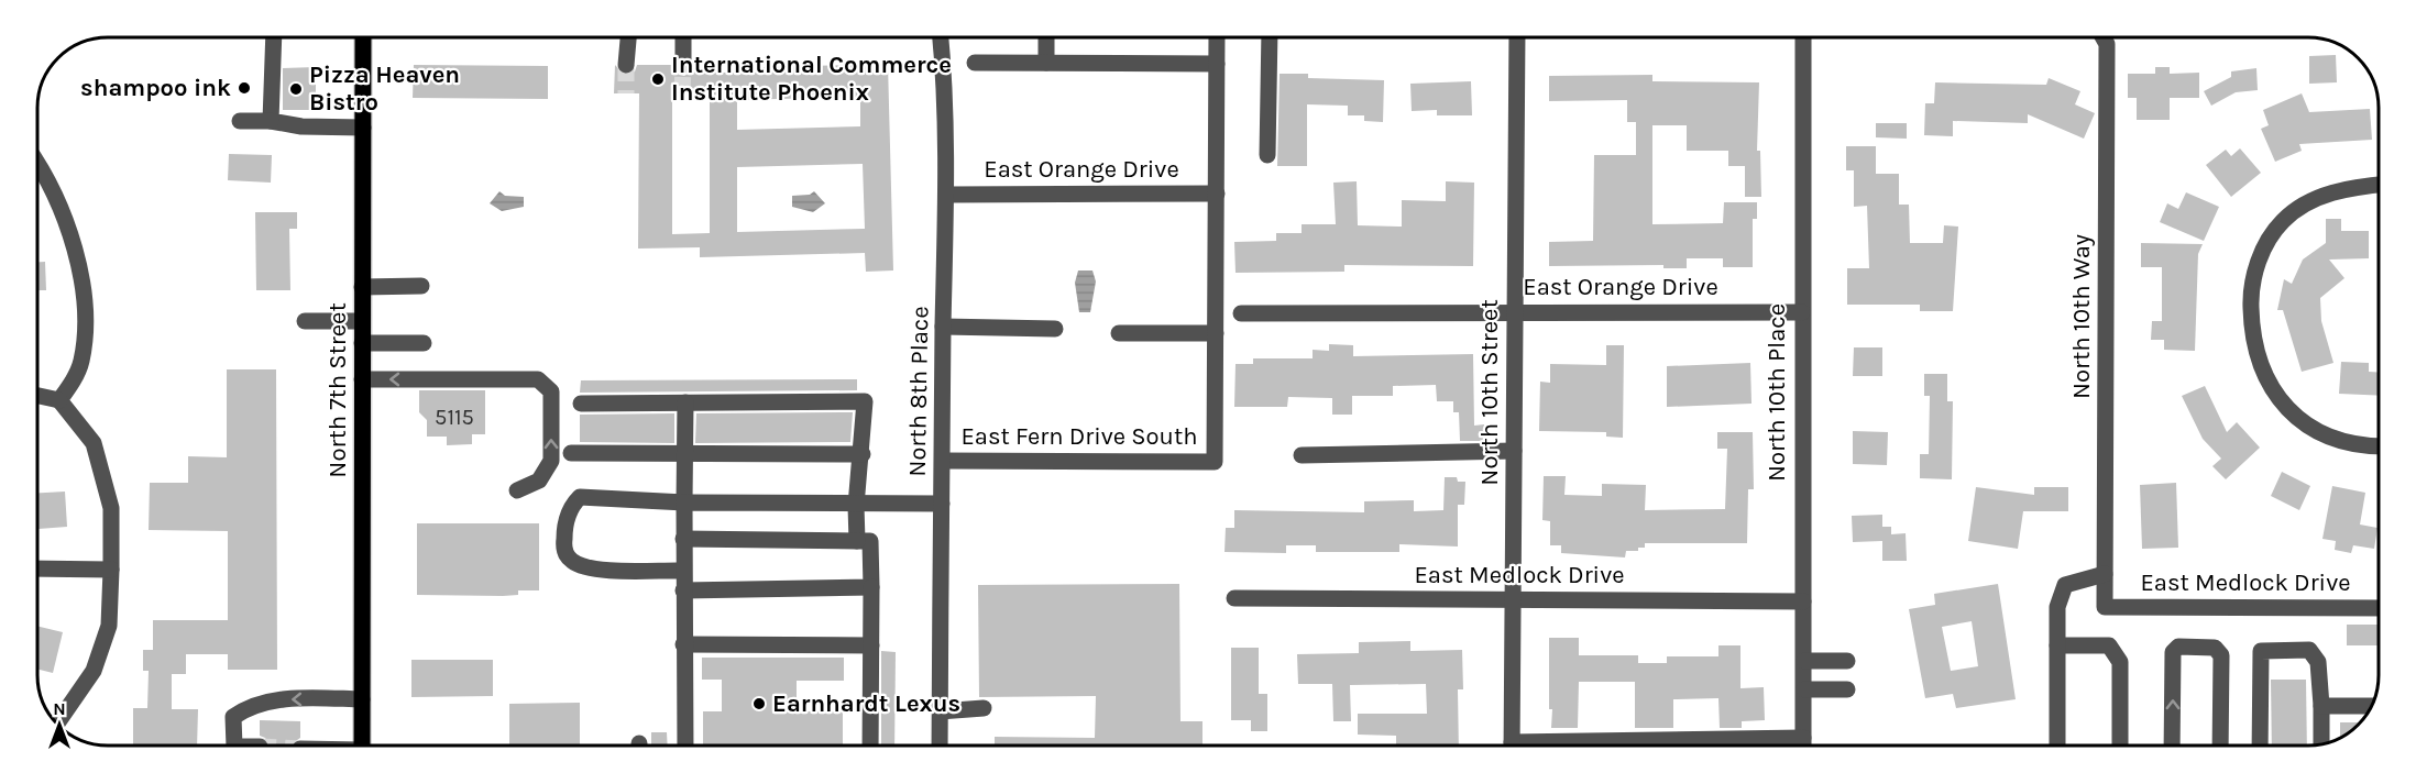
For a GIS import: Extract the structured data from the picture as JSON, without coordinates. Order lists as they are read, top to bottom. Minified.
{"streets":{"main road":["North 7th Street"],"street":["East Orange Drive","North 10th Way","North 8th Place","North 10th Street","North 10th Place","East Fern Drive South","East Medlock Drive"]},"crossings":[["East Orange Drive","North 8th Place"],["East Orange Drive","North 10th Street"],["East Orange Drive","North 10th Place"],["North 10th Way","East Medlock Drive"],["North 8th Place","East Fern Drive South"],["North 10th Street","East Medlock Drive"],["North 10th Place","East Medlock Drive"]],"places":["International Commerce Institute Phoenix","shampoo ink","Pizza Heaven Bistro","Earnhardt Lexus"],"house_numbers":["5115"],"north":"top"}
